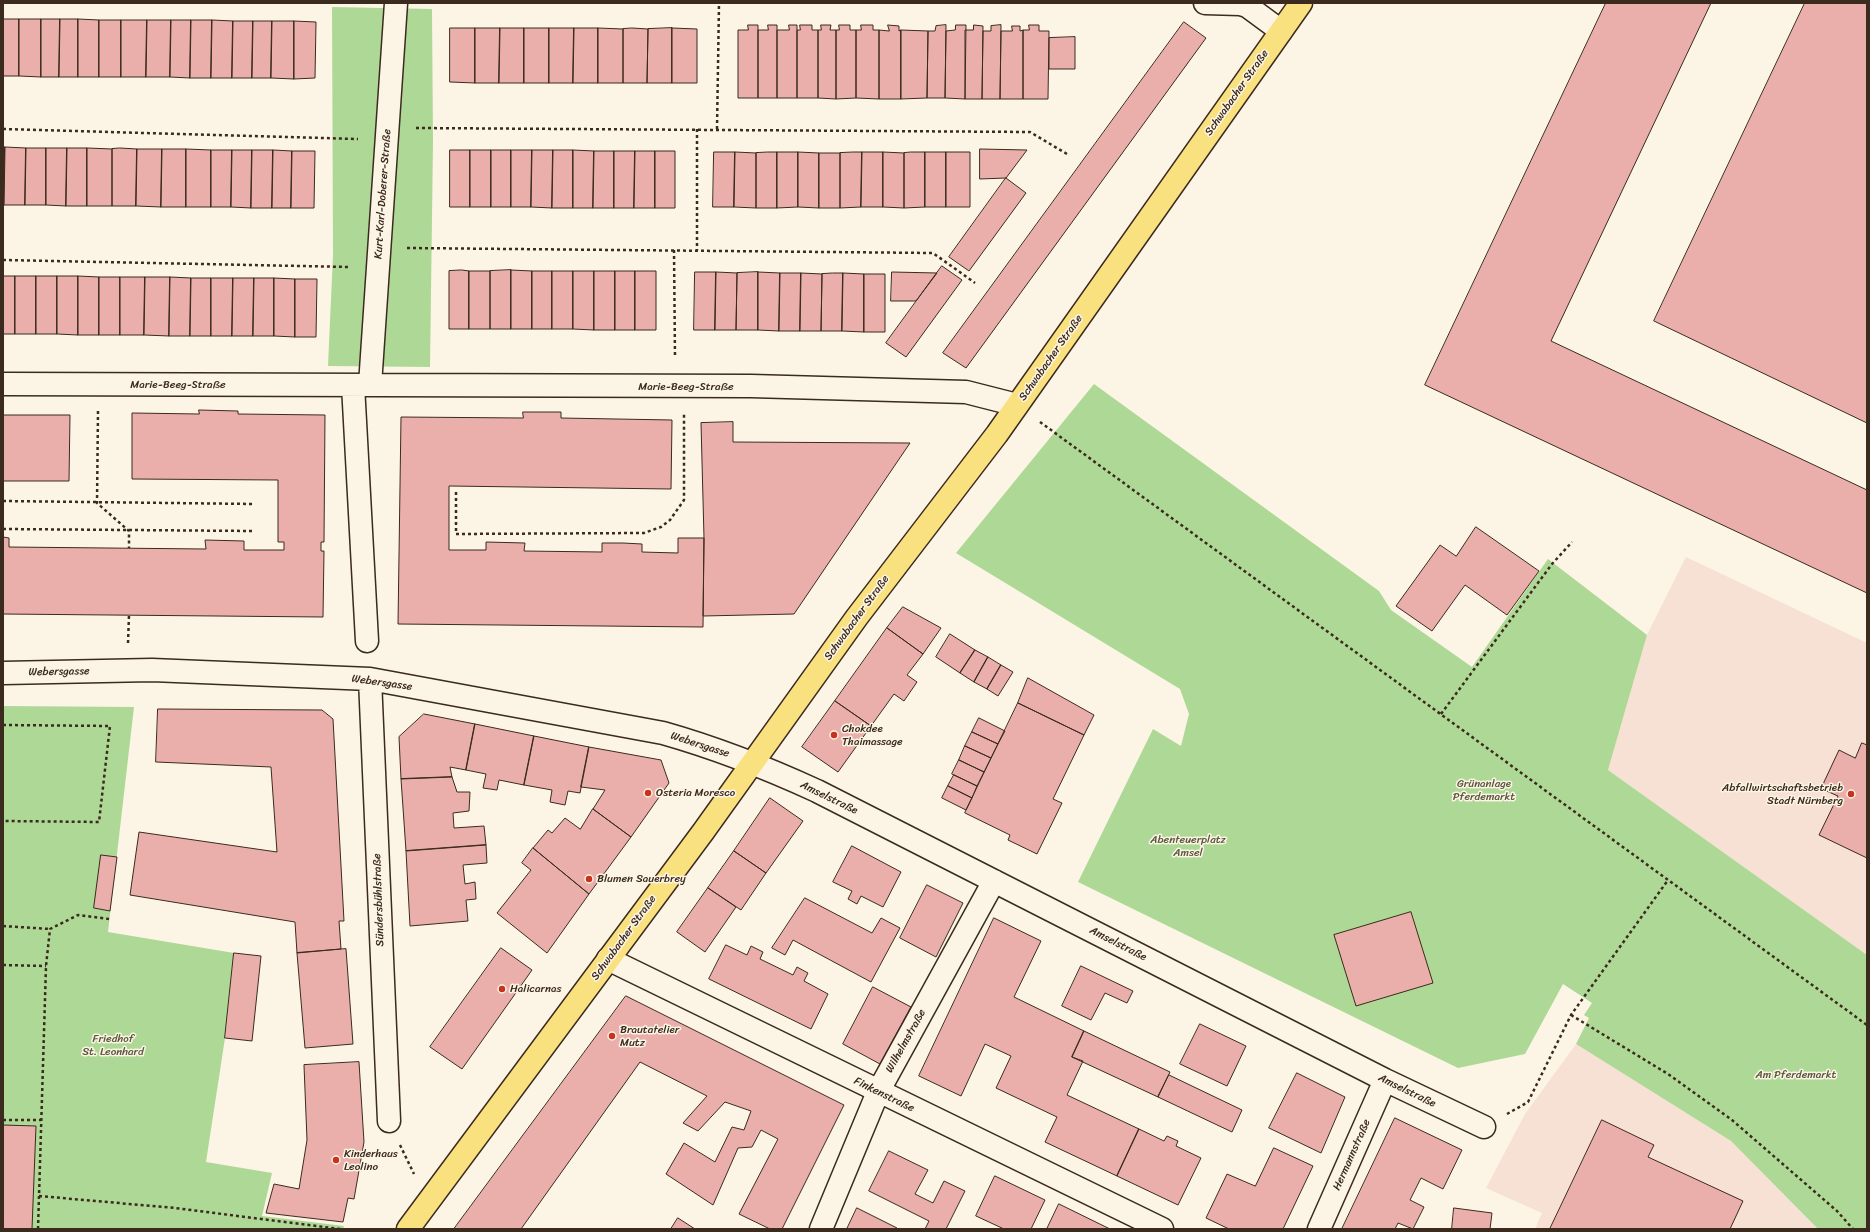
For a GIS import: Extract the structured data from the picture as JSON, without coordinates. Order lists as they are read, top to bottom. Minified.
{"streets":{"main road":["Schwabacher Straße"],"street":["Kurt-Karl-Doberer-Straße","Marie-Beeg-Straße","Webersgasse","Amselstraße","Sündersbühlstraße","Wilhelmstraße","Finkenstraße","Hermannstraße"]},"crossings":[["Schwabacher Straße","Marie-Beeg-Straße"],["Schwabacher Straße","Webersgasse"],["Schwabacher Straße","Amselstraße"],["Schwabacher Straße","Finkenstraße"],["Kurt-Karl-Doberer-Straße","Marie-Beeg-Straße"],["Webersgasse","Amselstraße"],["Webersgasse","Sündersbühlstraße"],["Amselstraße","Wilhelmstraße"],["Amselstraße","Hermannstraße"],["Wilhelmstraße","Finkenstraße"]],"parks":["Grünanlage Pferdemarkt","Abenteuerplatz Amsel","Friedhof St. Leonhard","Am Pferdemarkt"],"places":["Chokdee Thaimassage","Osteria Moresco","Abfallwirtschaftsbetrieb Stadt Nürnberg","Blumen Sauerbrey","Halicarnas","Brautatelier Mutz","Kinderhaus Leolino"]}
